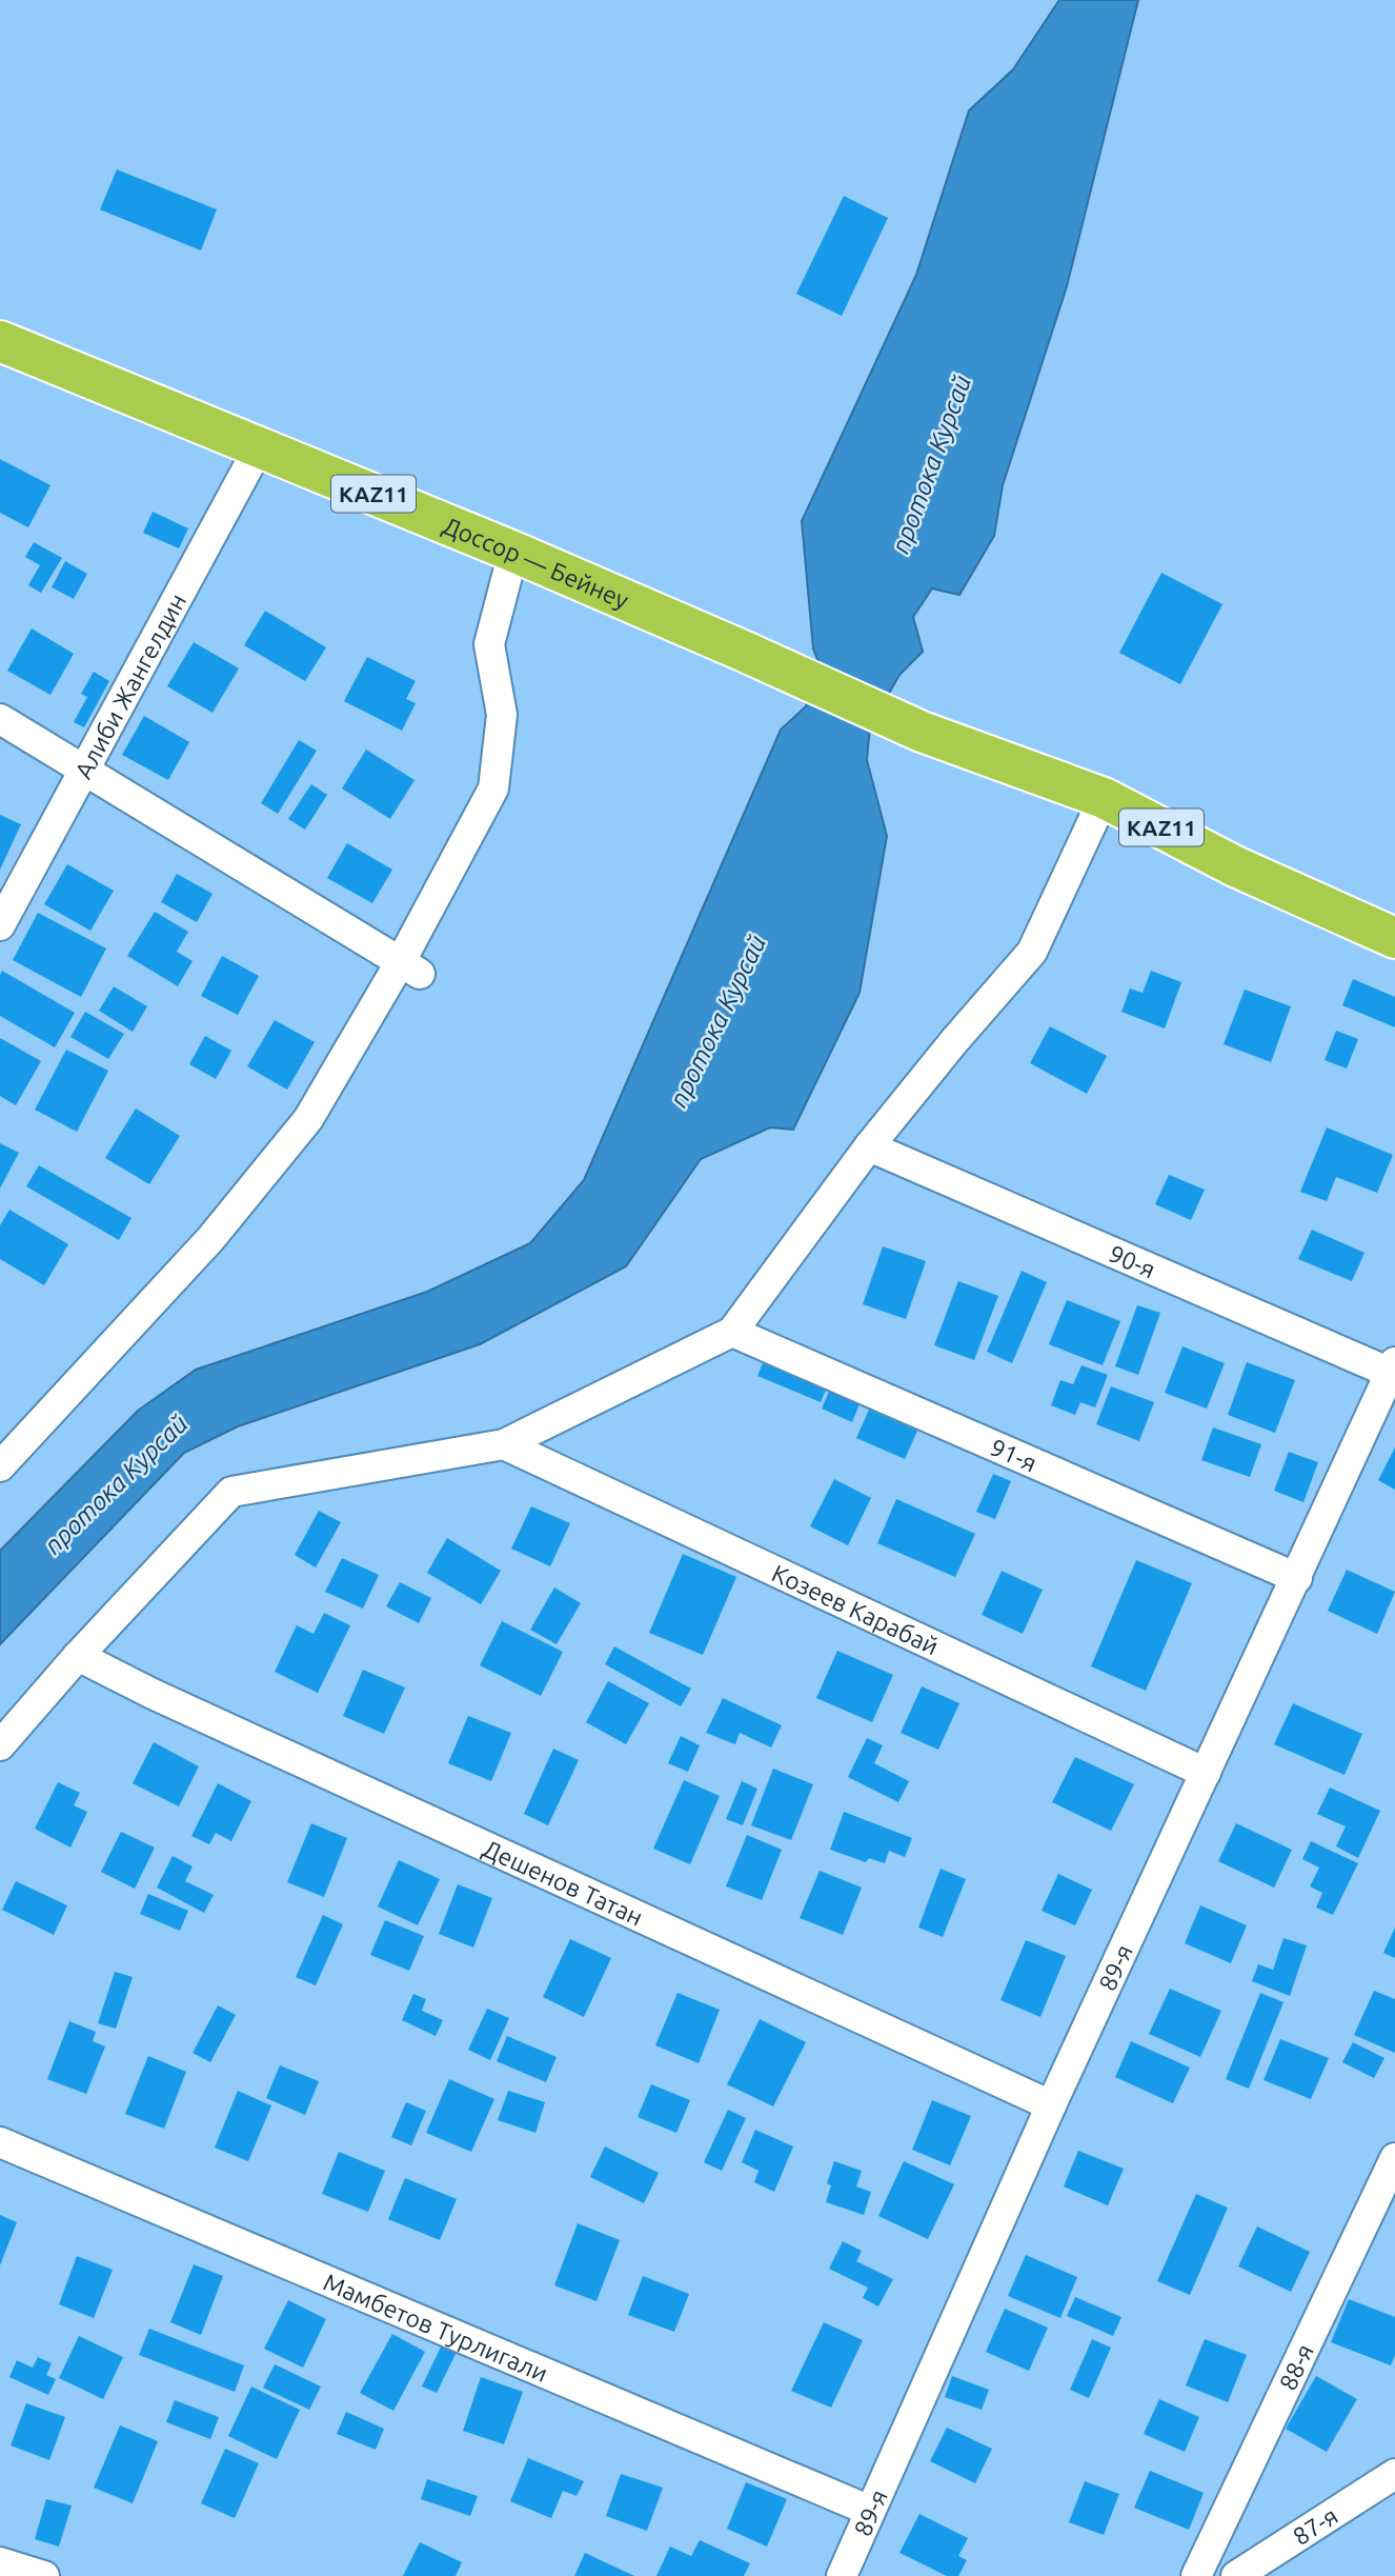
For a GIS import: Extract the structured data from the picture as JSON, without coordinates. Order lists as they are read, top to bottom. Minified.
{"streets":{"highway":["KAZ11","Доссор — Бейнеу"],"street":["Алиби Жангелдин","90-я","91-я","Козеев Карабай","Дешенов Татан","89-я","Мамбетов Турлигали","88-я","87-я"]},"crossings":[["KAZ11","Доссор — Бейнеу"],["Доссор — Бейнеу","Алиби Жангелдин"],["90-я","89-я"],["91-я","89-я"],["Козеев Карабай","89-я"],["Дешенов Татан","89-я"],["89-я","Мамбетов Турлигали"]],"water":["протока Курсай"]}
